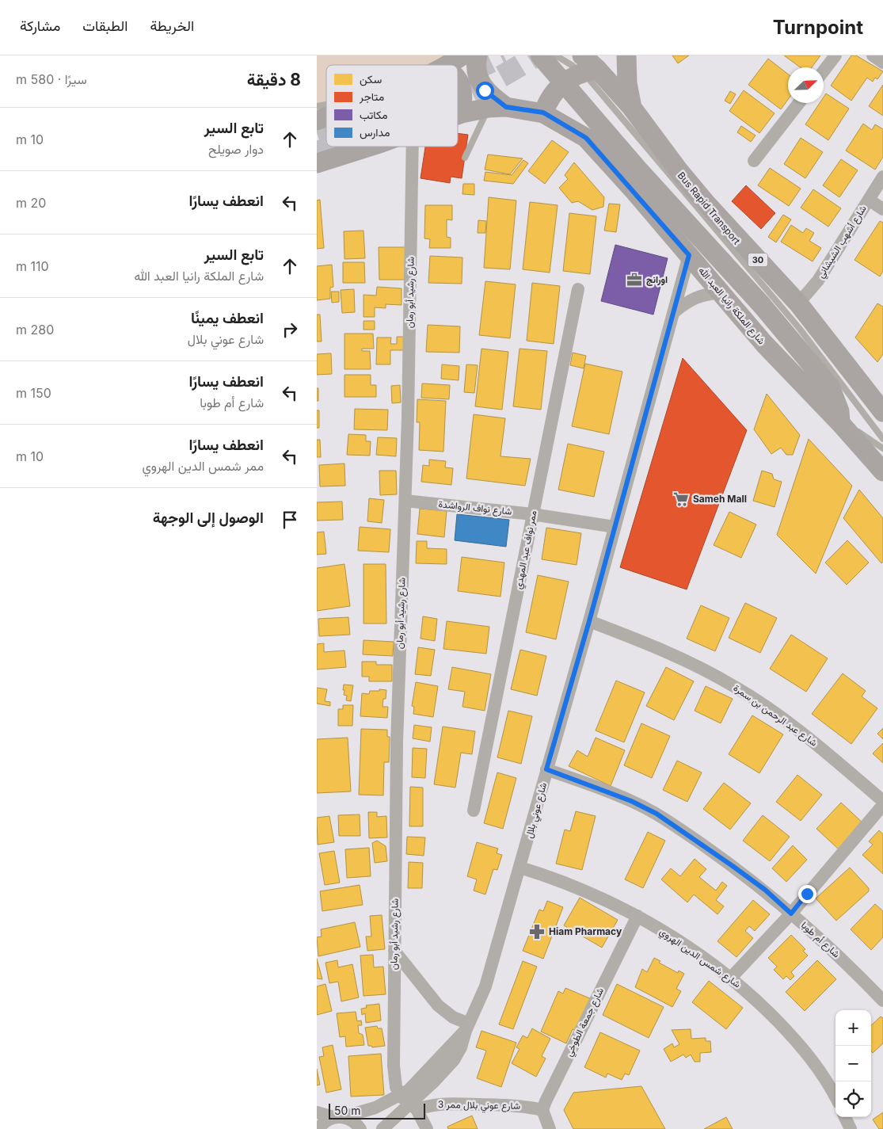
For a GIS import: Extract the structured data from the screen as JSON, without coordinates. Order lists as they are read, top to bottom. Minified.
{"streets":{"main road":["30","شارع الملكة رانيا العبد الله"],"street":["شارع أشهب الشيشاني","شارع رشيد أبو رمان","شارع نواف الرواشدة","ممر نواف عبد المهدي","شارع عبد الرحمن بن سمرة","شارع عوني بلال","شارع أم طوبا","شارع شمس الدين الهروي","شارع جمعة الطوخي","شارع عوني بلال ممر 3"],"lane":["Bus Rapid Transport"]},"crossings":[["Bus Rapid Transport","30"],["شارع أشهب الشيشاني","30"],["شارع رشيد أبو رمان","شارع نواف الرواشدة"],["شارع رشيد أبو رمان","شارع عوني بلال"],["شارع رشيد أبو رمان","شارع عوني بلال ممر 3"],["شارع الملكة رانيا العبد الله","شارع عوني بلال"],["شارع نواف الرواشدة","ممر نواف عبد المهدي"],["شارع نواف الرواشدة","شارع عوني بلال"],["شارع عبد الرحمن بن سمرة","شارع عوني بلال"],["شارع عوني بلال","شارع أم طوبا"],["شارع عوني بلال","شارع شمس الدين الهروي"],["شارع عوني بلال","شارع عوني بلال ممر 3"],["شارع شمس الدين الهروي","شارع جمعة الطوخي"],["شارع جمعة الطوخي","شارع عوني بلال ممر 3"]],"places":{"office":["اورانج"],"supermarket":["Sameh Mall"],"pharmacy":["Hiam Pharmacy"]},"legend":["سكن","متاجر","مكاتب","مدارس"],"scale_bar":"50 m","north":"top right","page":{"header":"Turnpoint","nav":["الخريطة","الطبقات","مشاركة"],"heading":["8 دقيقة","سيرًا · 580 m"],"list":[["تابع السير","دوار صويلح","10 m"],["انعطف يسارًا","20 m"],["تابع السير","شارع الملكة رانيا العبد الله","110 m"],["انعطف يمينًا","شارع عوني بلال","280 m"],["انعطف يسارًا","شارع أم طوبا","150 m"],["انعطف يسارًا","ممر شمس الدين الهروي","10 m"],"الوصول إلى الوجهة"],"map_buttons":["+","−"],"scale":"50 m"}}
